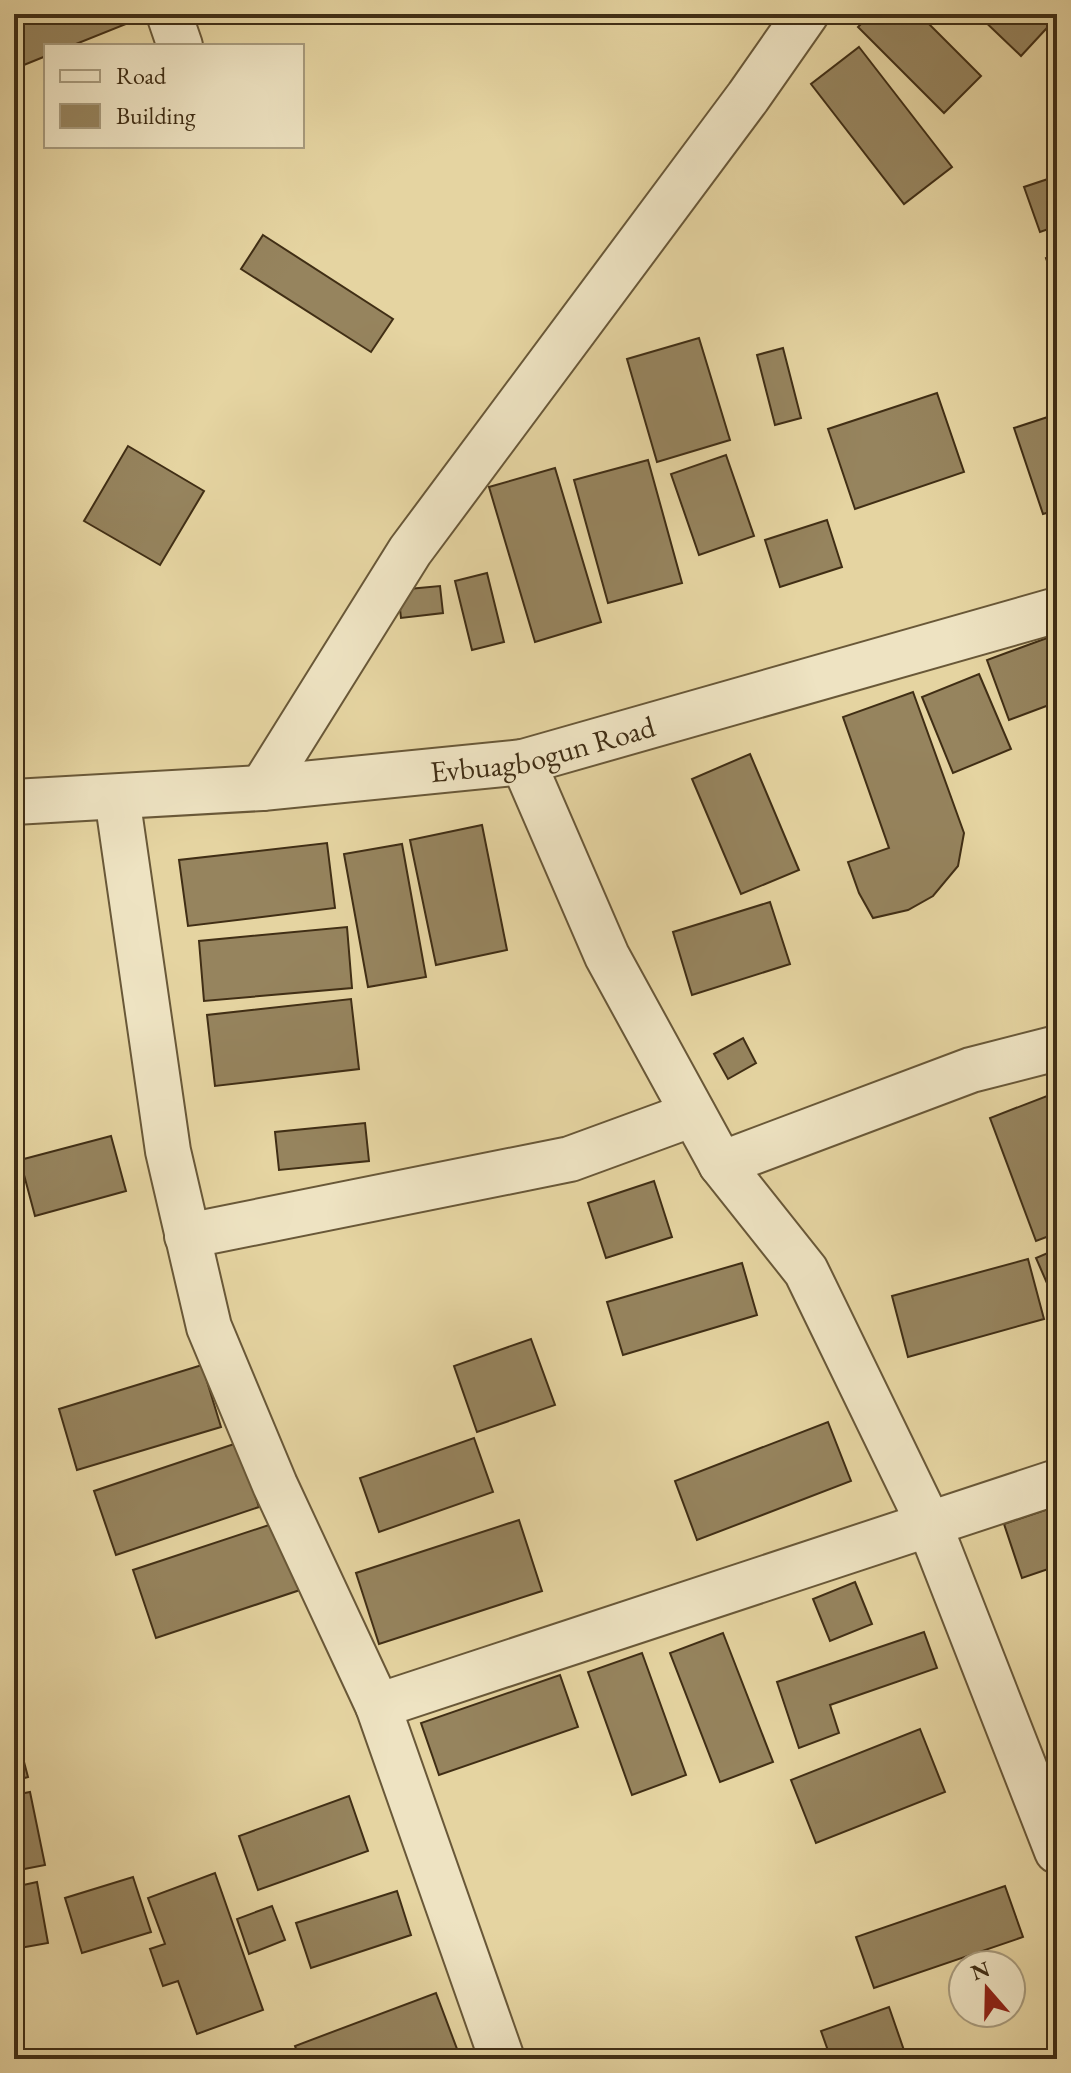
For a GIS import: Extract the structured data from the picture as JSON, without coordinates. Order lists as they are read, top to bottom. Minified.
{"streets":{"street":["Evbuagbogun Road"]},"legend":["Road","Building"],"north":"top"}
